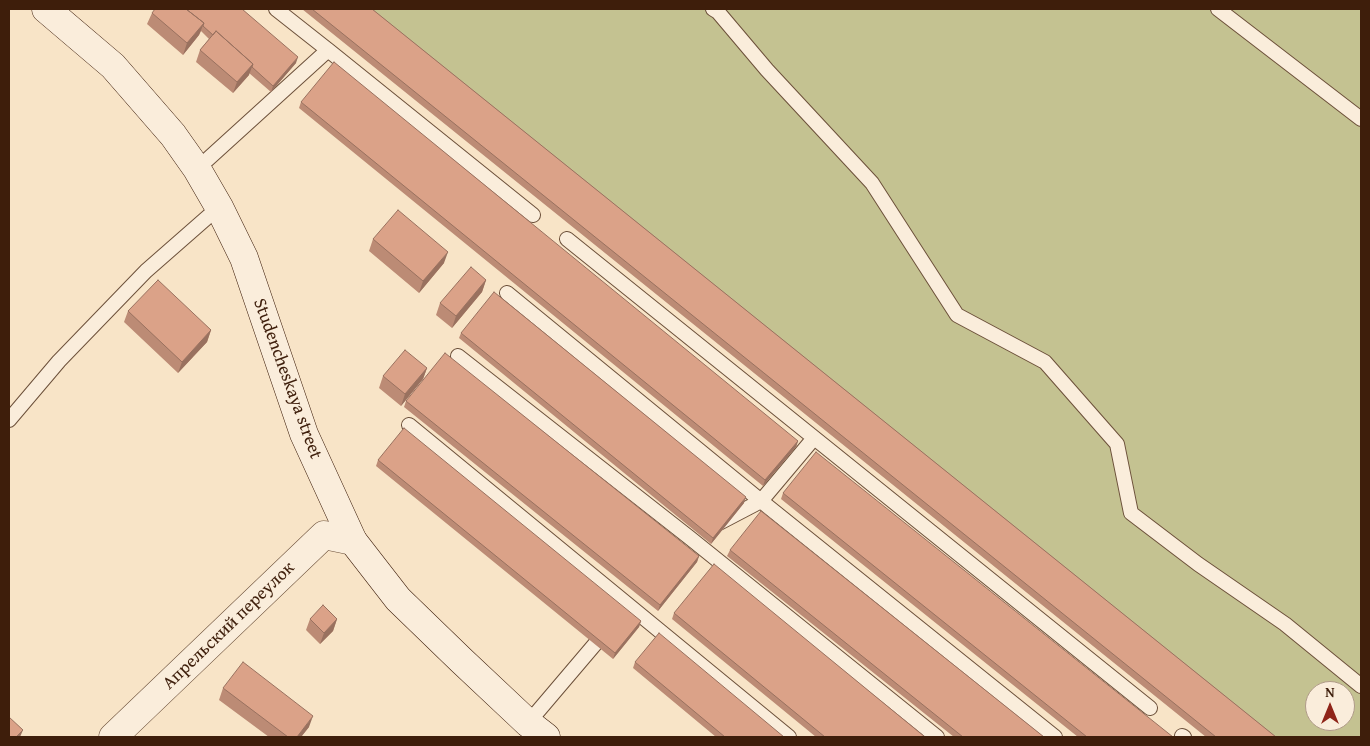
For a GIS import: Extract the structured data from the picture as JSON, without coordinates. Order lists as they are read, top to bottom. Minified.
{"streets":{"main road":["Studencheskaya street","Апрельский переулок"]},"crossings":[["Studencheskaya street","Апрельский переулок"]],"north":"top"}
